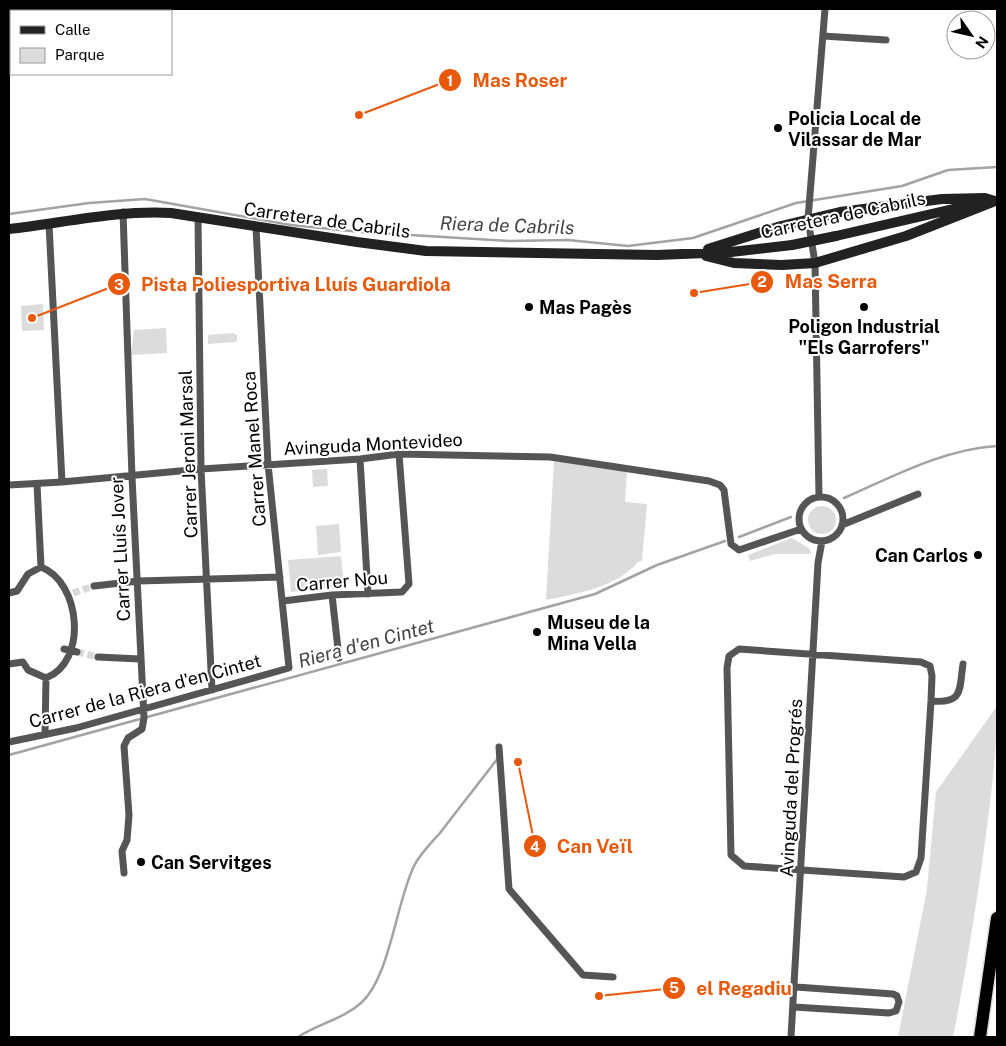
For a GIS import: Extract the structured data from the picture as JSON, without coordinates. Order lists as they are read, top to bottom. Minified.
{"streets":{"street":["Carretera de Cabrils","Avinguda Montevideo","Carrer Manel Roca","Carrer Jeroni Marsal","Carrer Lluís Jover","Carrer Nou","Carrer de la Riera d'en Cintet","Avinguda del Progrés"]},"crossings":[["Carretera de Cabrils","Carrer Manel Roca"],["Carretera de Cabrils","Carrer Jeroni Marsal"],["Carretera de Cabrils","Carrer Lluís Jover"],["Avinguda Montevideo","Carrer Manel Roca"],["Avinguda Montevideo","Carrer Jeroni Marsal"],["Avinguda Montevideo","Carrer Lluís Jover"],["Avinguda Montevideo","Carrer Nou"],["Avinguda Montevideo","Avinguda del Progrés"],["Carrer Manel Roca","Carrer Nou"],["Carrer Manel Roca","Carrer de la Riera d'en Cintet"],["Carrer Jeroni Marsal","Carrer de la Riera d'en Cintet"],["Carrer Lluís Jover","Carrer de la Riera d'en Cintet"]],"water":["Riera de Cabrils","Riera d'en Cintet"],"places":["Mas Roser","Policia Local de Vilassar de Mar","Mas Serra","Mas Pagès","Poligon Industrial \"Els Garrofers\"","Pista Poliesportiva Lluís Guardiola","Can Carlos","Museu de la Mina Vella","Can Veïl","Can Servitges","el Regadiu"],"legend":["Calle","Parque"],"north":"bottom right"}
